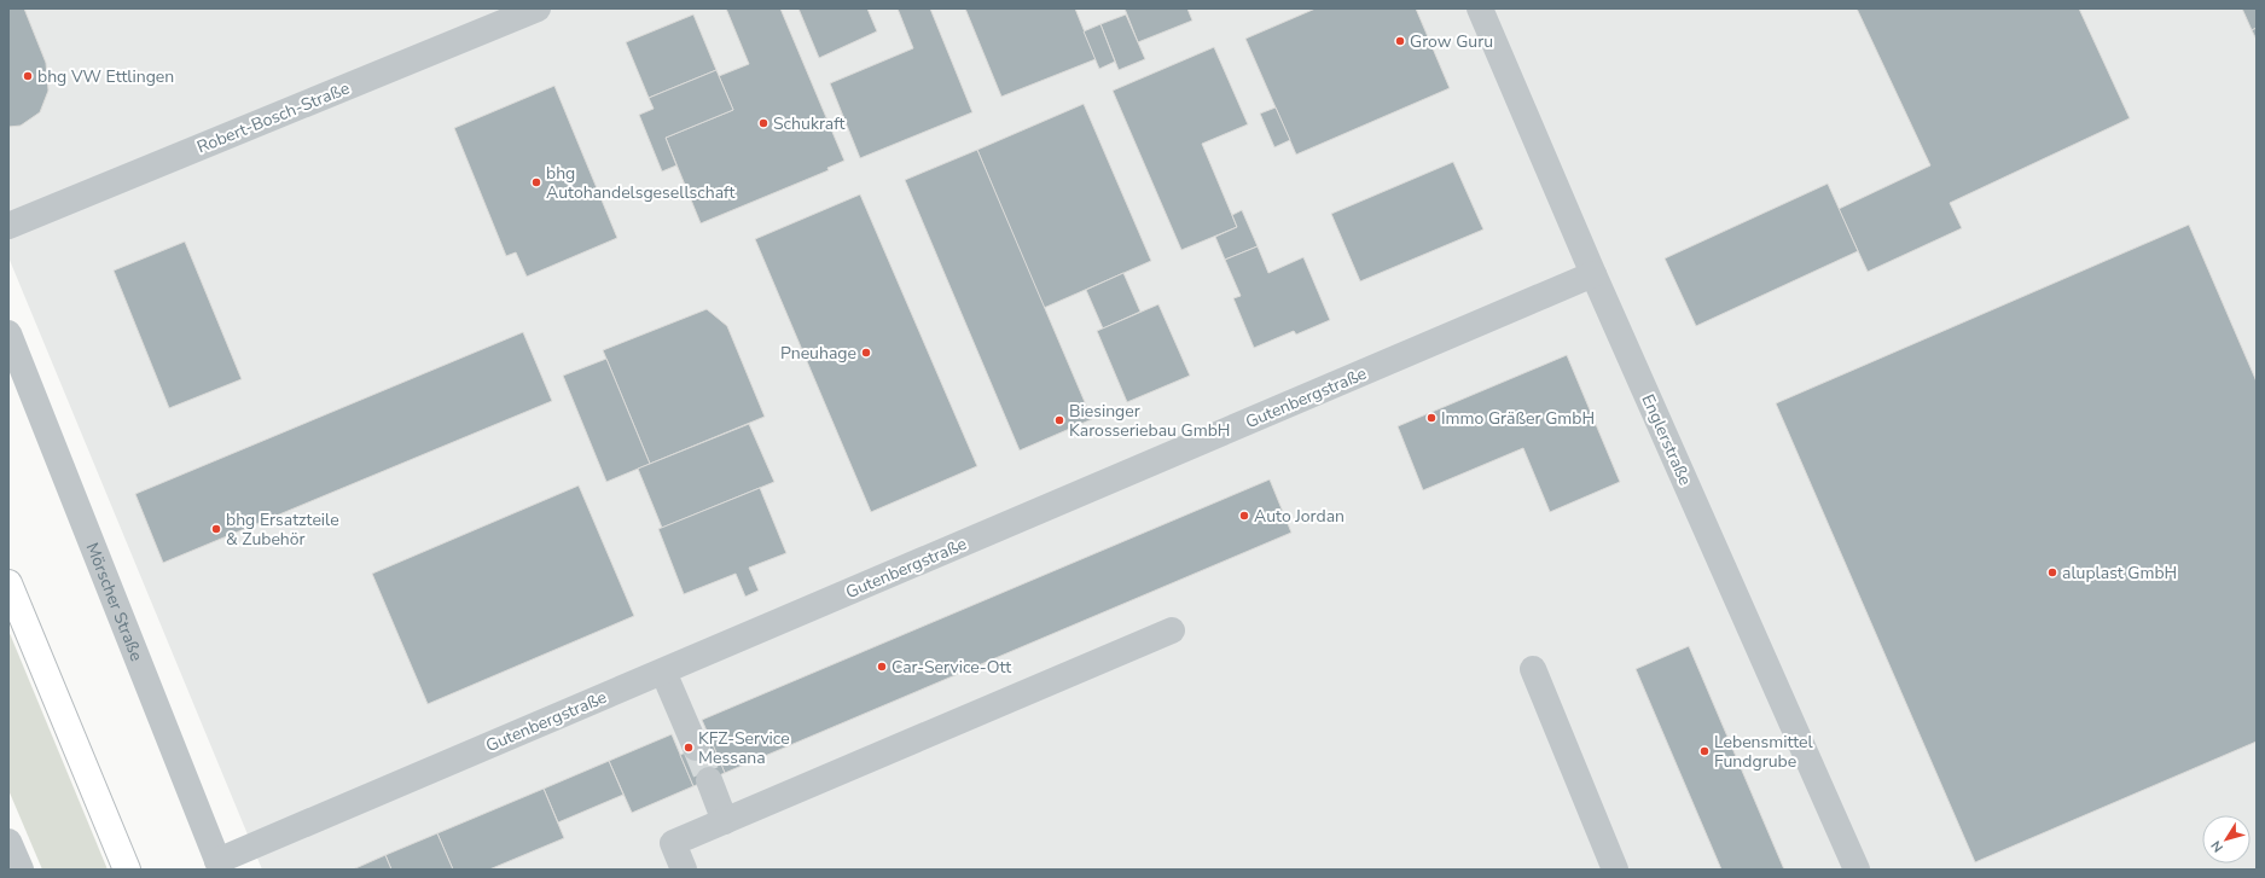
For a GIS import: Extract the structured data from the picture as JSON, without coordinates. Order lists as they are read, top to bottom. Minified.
{"streets":{"street":["Robert-Bosch-Straße","Gutenbergstraße","Englerstraße","Mörscher Straße"]},"crossings":[["Gutenbergstraße","Englerstraße"],["Gutenbergstraße","Mörscher Straße"]],"places":["Grow Guru","bhg VW Ettlingen","Schukraft","bhg Autohandelsgesellschaft","Pneuhage","Immo Gräßer GmbH","Biesinger Karosseriebau GmbH","Auto Jordan","bhg Ersatzteile & Zubehör","aluplast GmbH","Car-Service-Ott","KFZ-Service Messana","Lebensmittel Fundgrube"],"north":"bottom left"}
